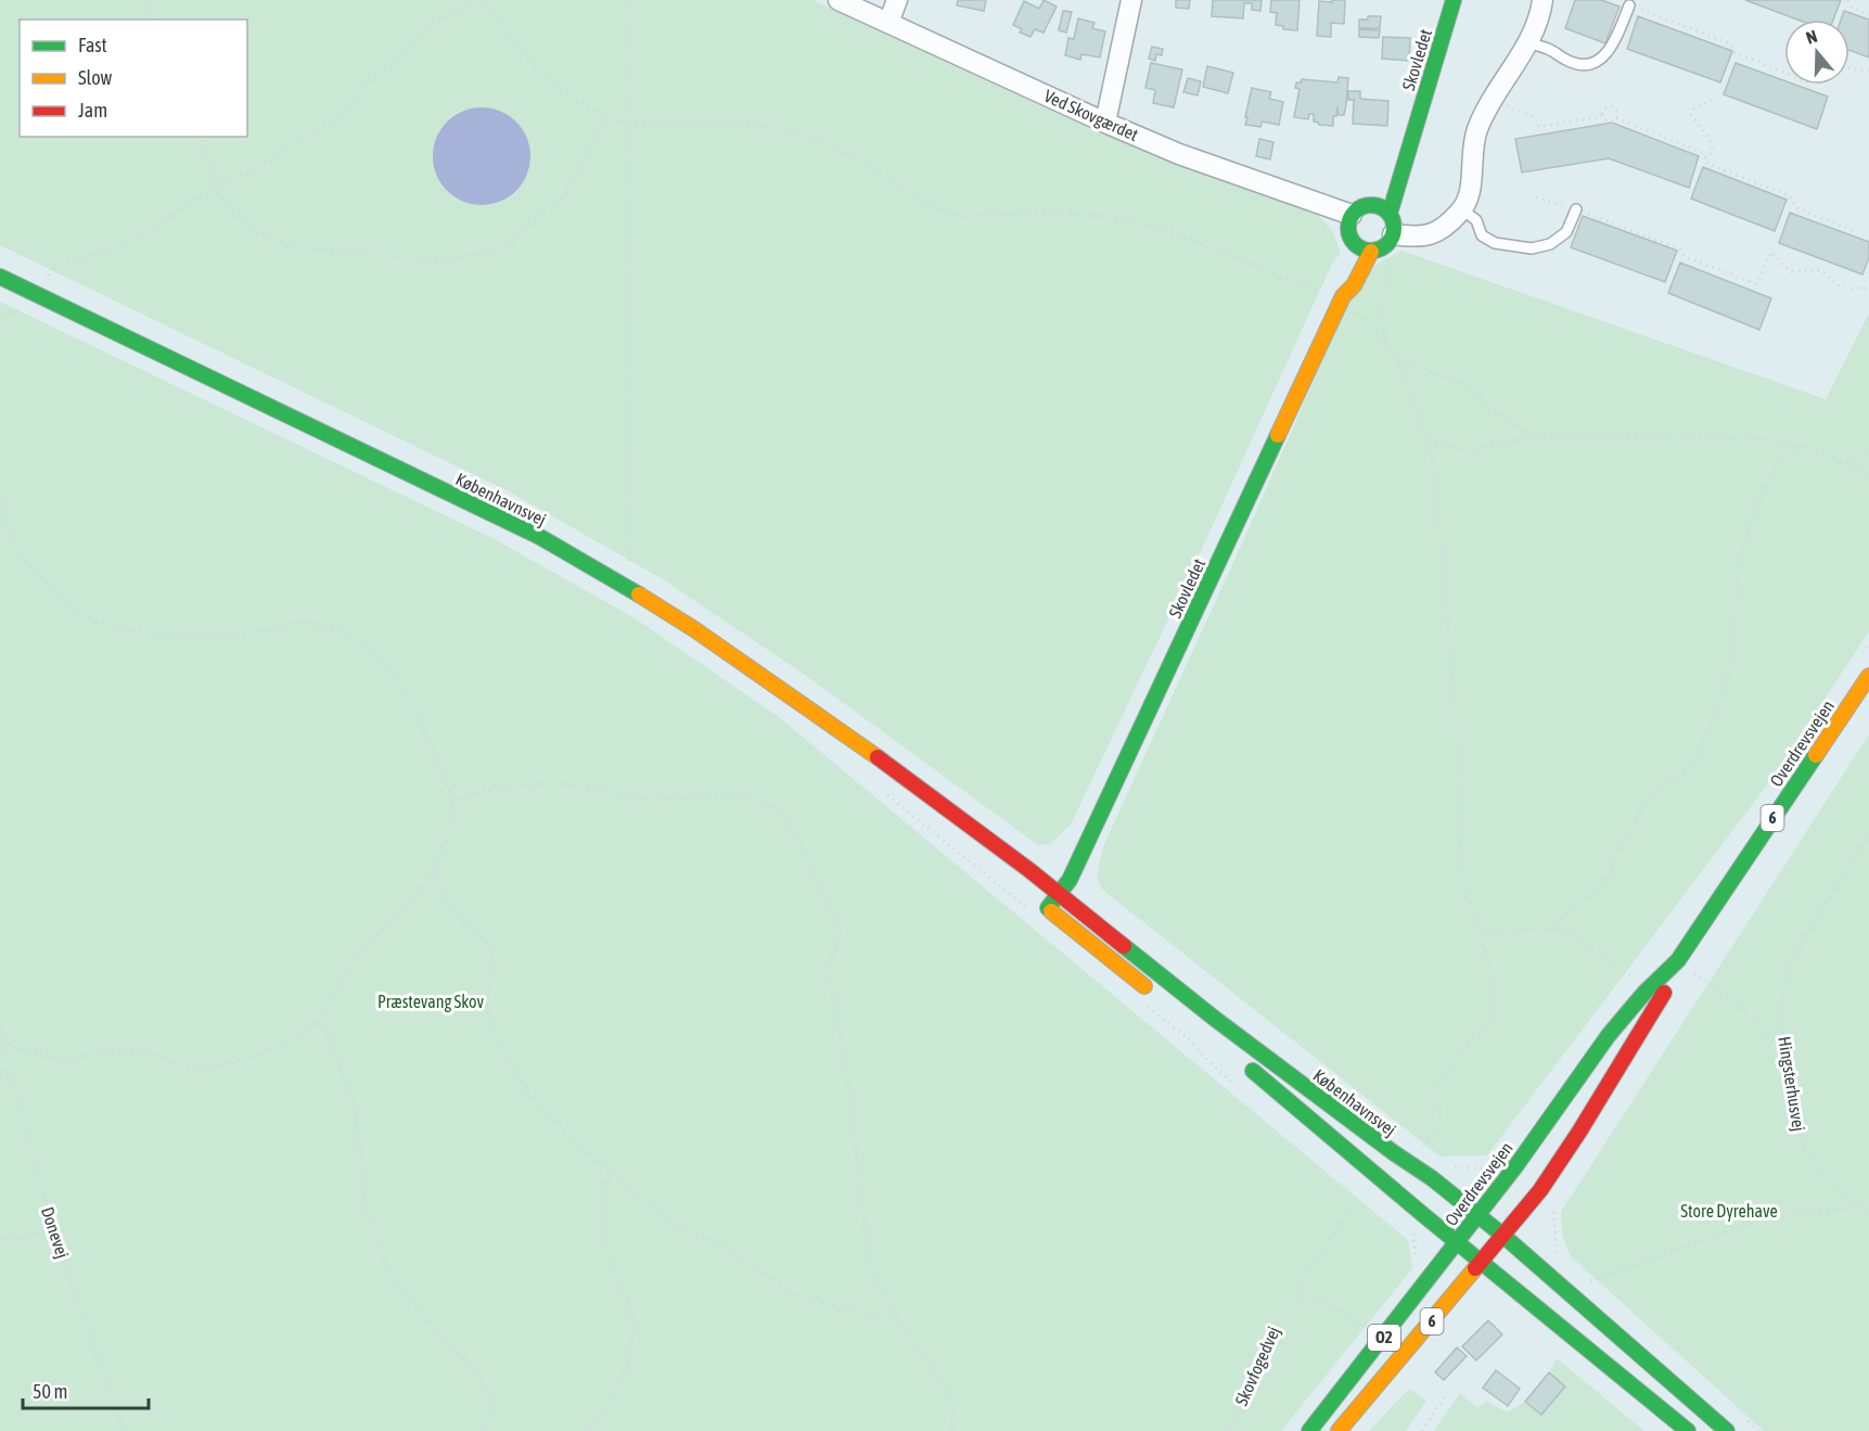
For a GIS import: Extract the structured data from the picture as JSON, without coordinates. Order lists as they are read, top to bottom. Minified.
{"streets":{"street":["Skovledet","Ved Skovgærdet","Københavnsvej","Overdrevsvejen","6","O2"],"path":["Hingsterhusvej","Donevej","Skovfogedvej"]},"crossings":[["Skovledet","Ved Skovgærdet"],["Skovledet","Københavnsvej"],["Københavnsvej","Overdrevsvejen"]],"parks":["Præstevang Skov","Store Dyrehave"],"legend":["Fast","Slow","Jam"],"scale_bar":"50 m","north":"top"}
